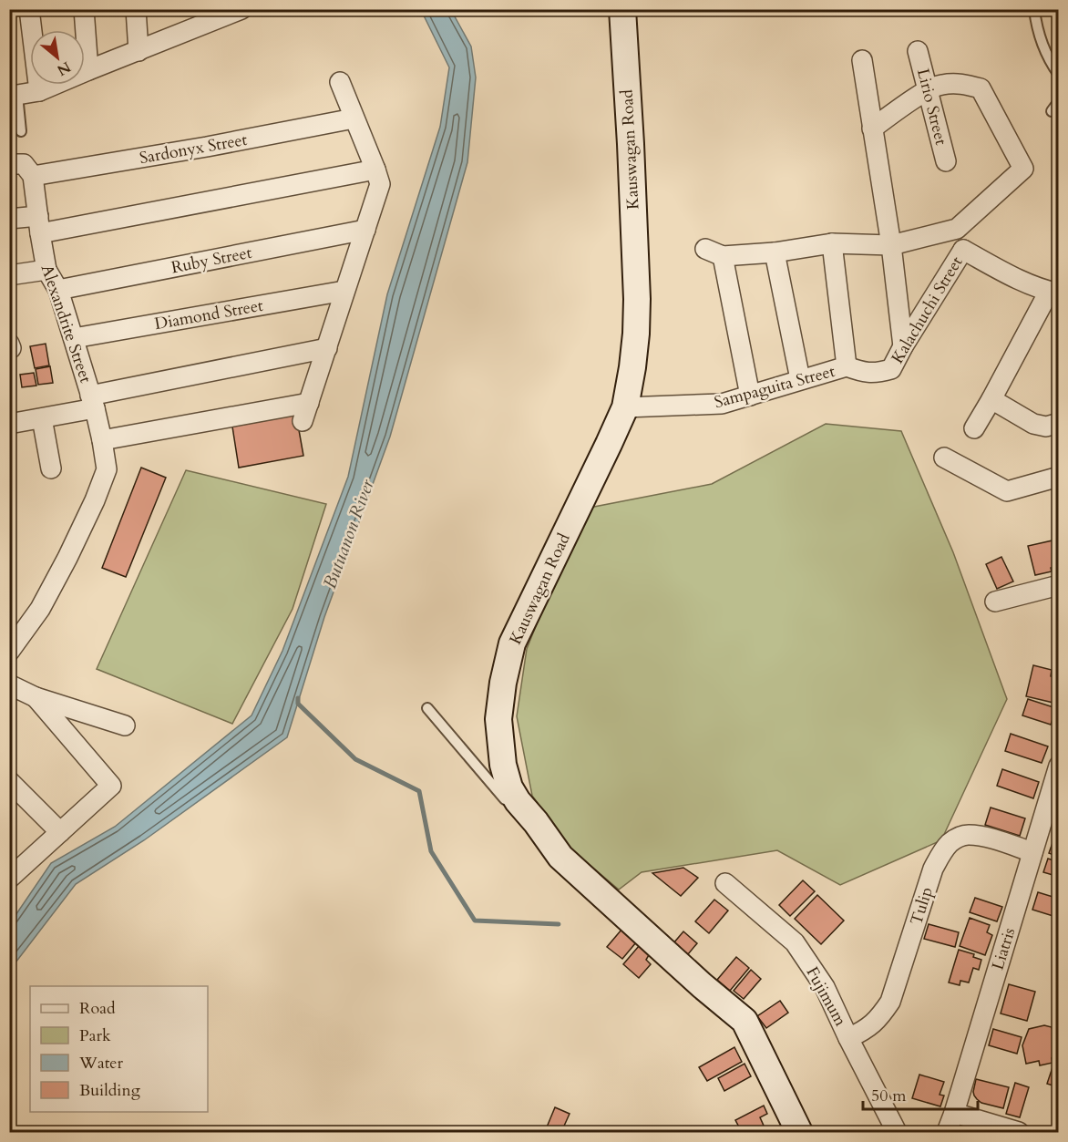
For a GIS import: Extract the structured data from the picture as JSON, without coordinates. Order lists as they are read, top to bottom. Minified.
{"streets":{"street":["Lirio Street","Sardonyx Street","Kauswagan Road","Ruby Street","Kalachuchi Street","Diamond Street","Alexandrite Street","Sampaguita Street","Tulip","Liatris","Fujimum"]},"crossings":[["Sardonyx Street","Alexandrite Street"],["Kauswagan Road","Sampaguita Street"],["Ruby Street","Alexandrite Street"],["Kalachuchi Street","Sampaguita Street"],["Diamond Street","Alexandrite Street"],["Tulip","Liatris"],["Tulip","Fujimum"]],"water":["Butuanon River"],"legend":["Road","Park","Water","Building"],"scale_bar":"50 m","north":"bottom right"}
